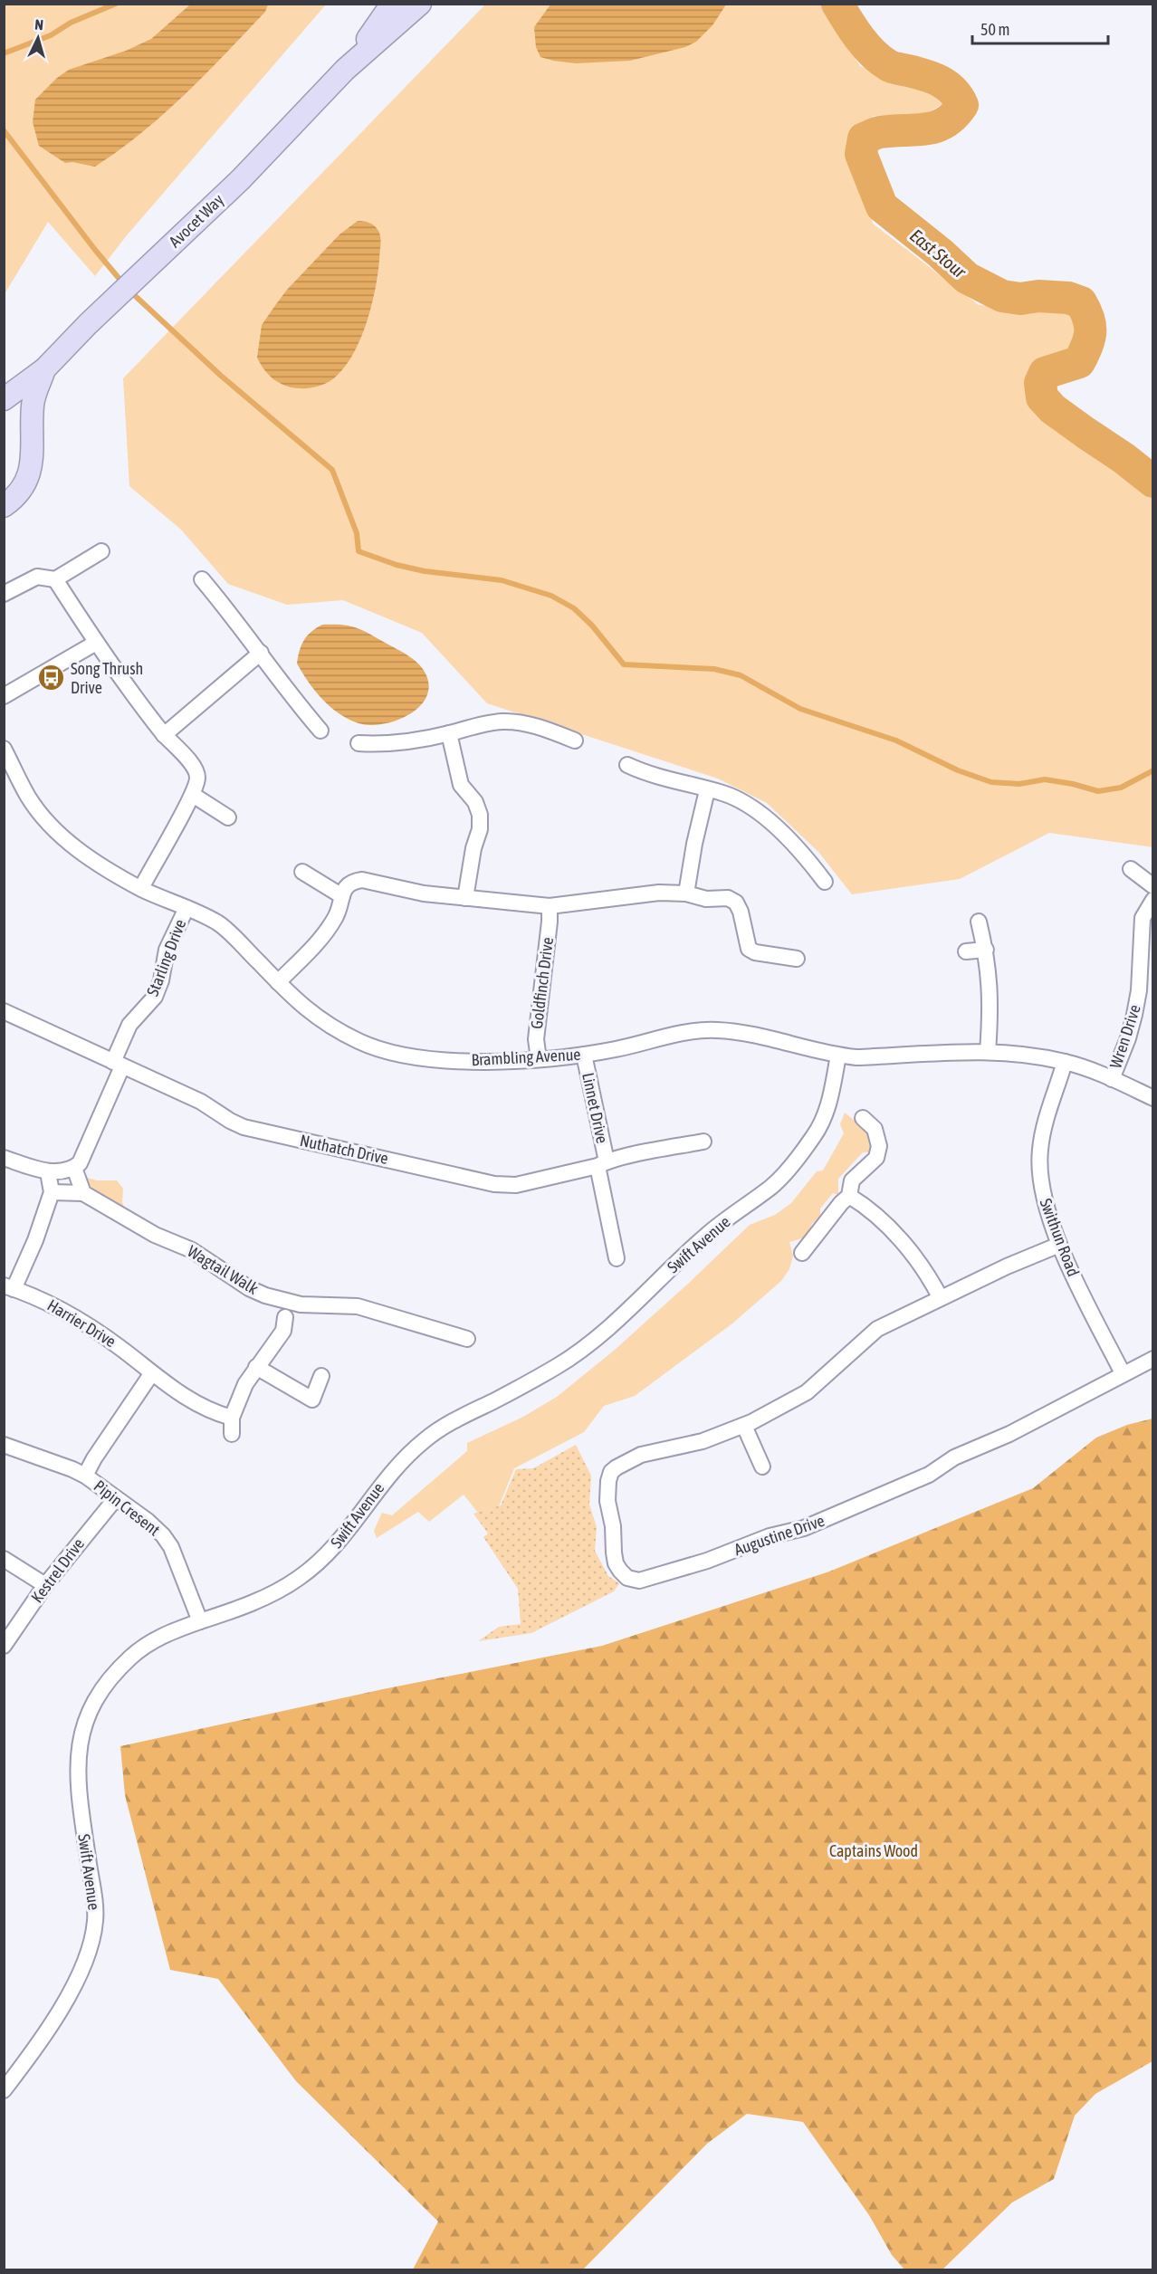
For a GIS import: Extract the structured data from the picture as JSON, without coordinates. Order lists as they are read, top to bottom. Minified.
{"streets":{"street":["Avocet Way","Starling Drive","Goldfinch Drive","Wren Drive","Brambling Avenue","Linnet Drive","Nuthatch Drive","Swithun Road","Swift Avenue","Wagtail Walk","Harrier Drive","Pipin Cresent","Augustine Drive","Kestrel Drive"]},"crossings":[["Starling Drive","Brambling Avenue"],["Starling Drive","Nuthatch Drive"],["Goldfinch Drive","Brambling Avenue"],["Wren Drive","Brambling Avenue"],["Brambling Avenue","Linnet Drive"],["Brambling Avenue","Swithun Road"],["Brambling Avenue","Swift Avenue"],["Linnet Drive","Nuthatch Drive"],["Swithun Road","Augustine Drive"],["Swift Avenue","Pipin Cresent"],["Pipin Cresent","Kestrel Drive"]],"water":["East Stour"],"parks":["Captains Wood"],"places":{"bus stop":["Song Thrush Drive"]},"scale_bar":"50 m","north":"top"}
